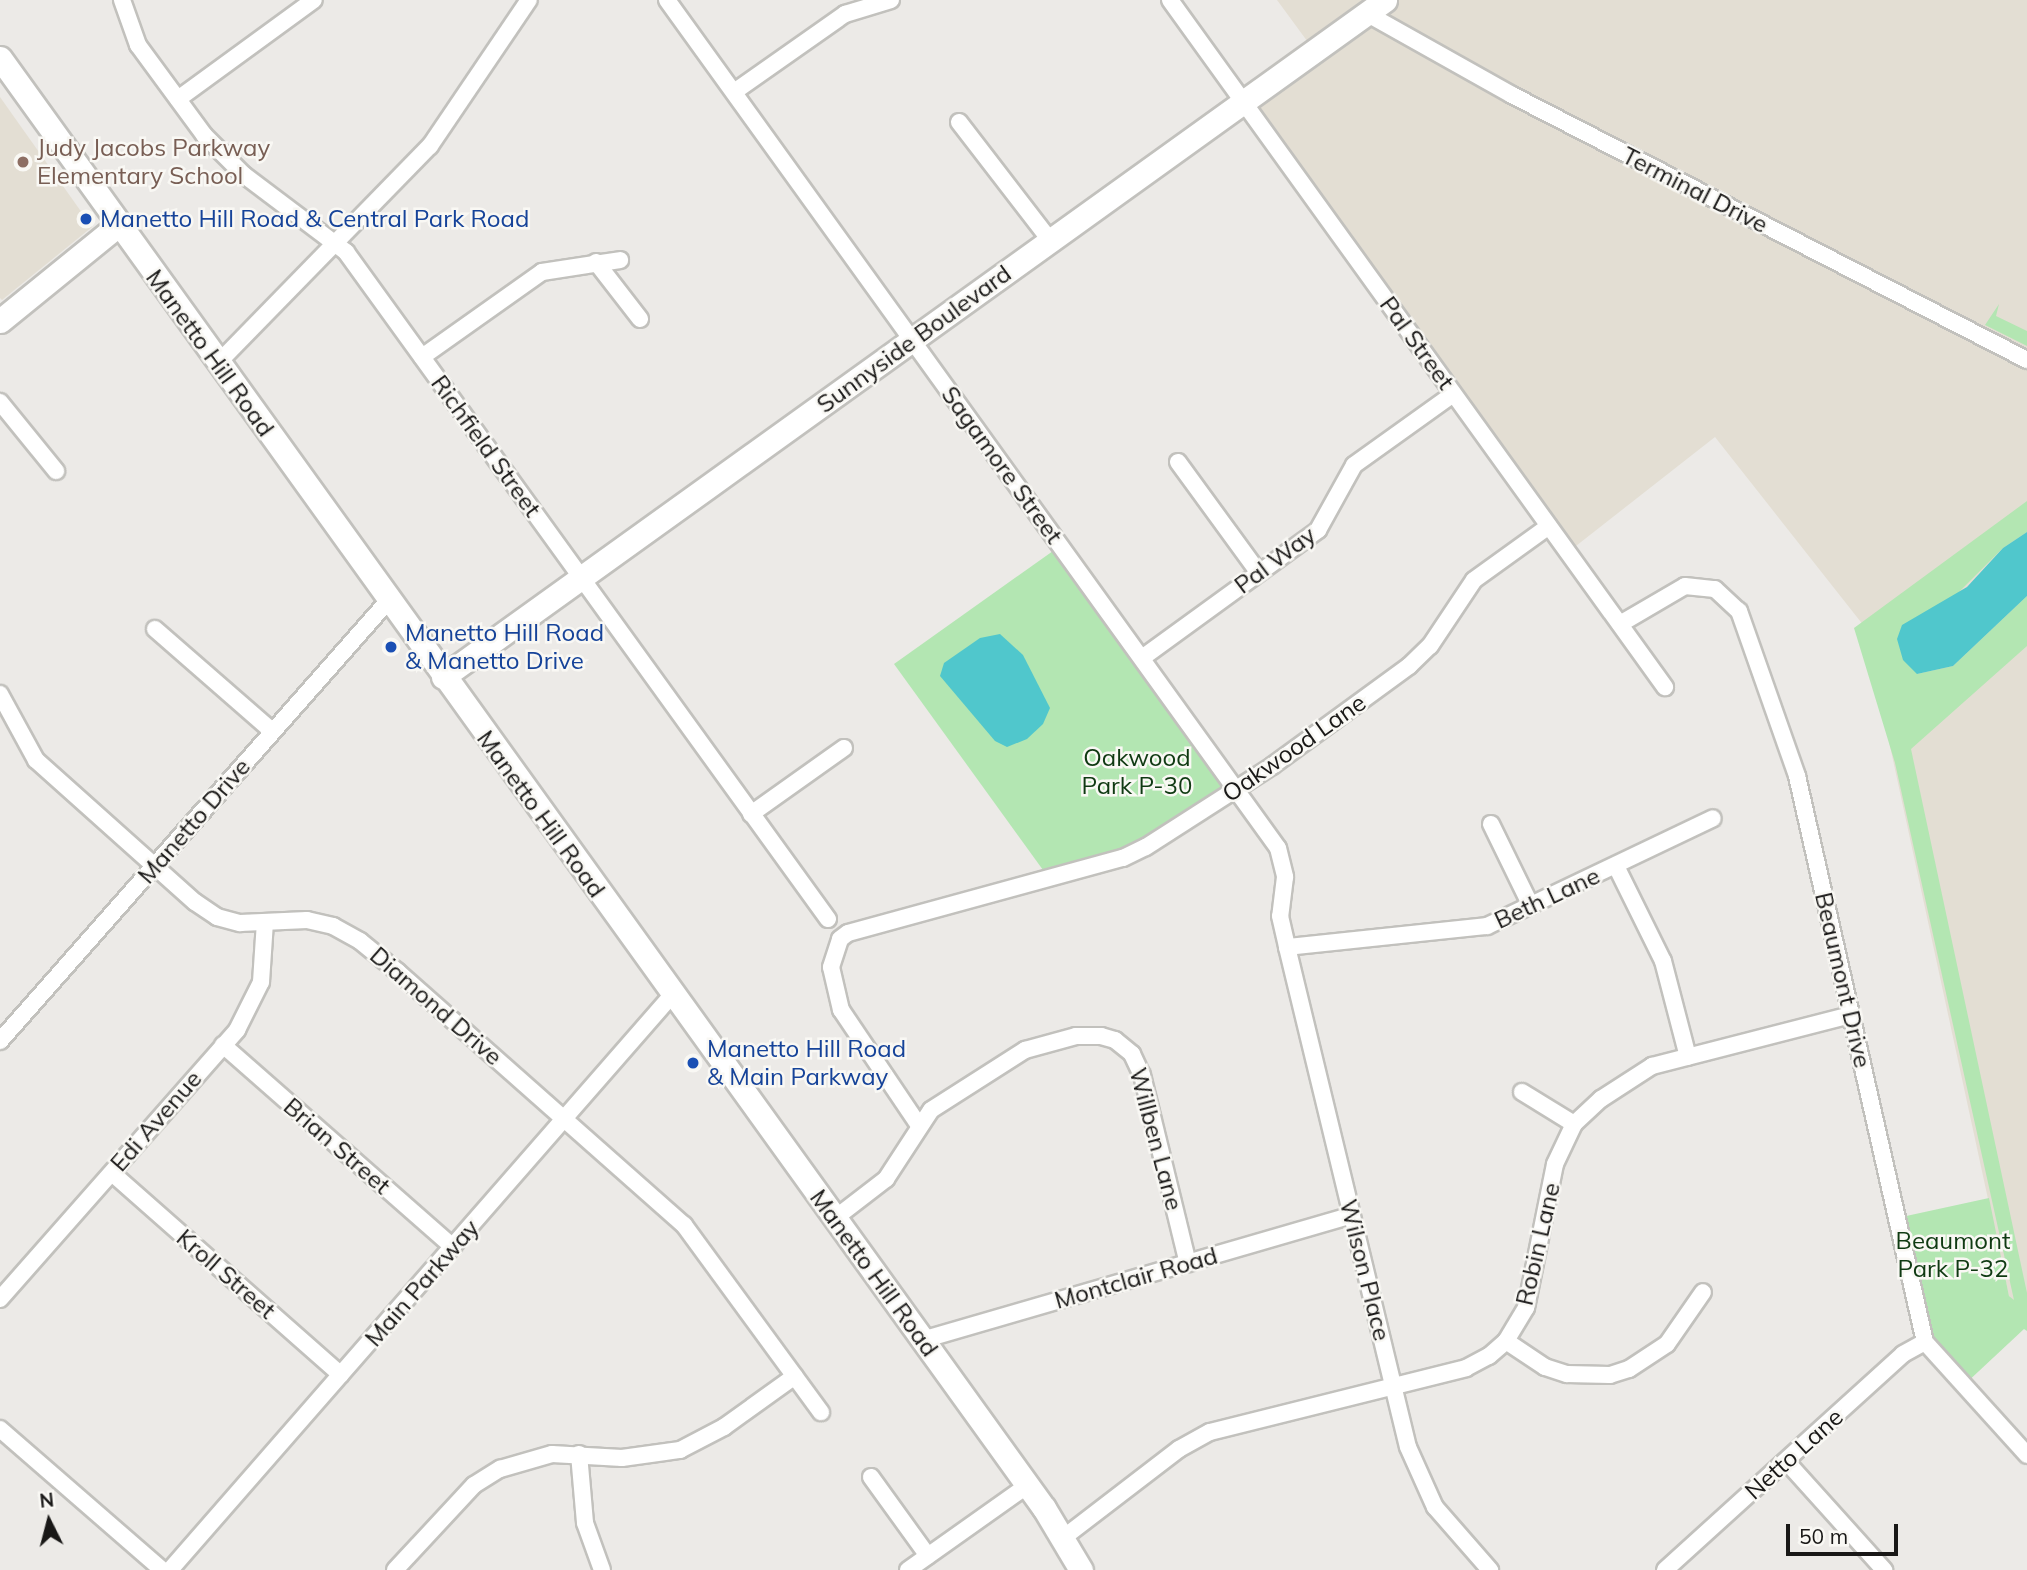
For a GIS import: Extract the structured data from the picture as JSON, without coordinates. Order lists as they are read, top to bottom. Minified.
{"streets":{"main road":["Sunnyside Boulevard","Manetto Hill Road"],"street":["Terminal Drive","Pal Street","Richfield Street","Sagamore Street","Pal Way","Oakwood Lane","Manetto Drive","Beth Lane","Beaumont Drive","Diamond Drive","Edi Avenue","Willben Lane","Brian Street","Robin Lane","Wilson Place","Kroll Street","Montclair Road","Main Parkway","Netto Lane"]},"crossings":[["Terminal Drive","Sunnyside Boulevard"],["Sunnyside Boulevard","Pal Street"],["Sunnyside Boulevard","Manetto Hill Road"],["Sunnyside Boulevard","Richfield Street"],["Sunnyside Boulevard","Sagamore Street"],["Pal Street","Pal Way"],["Pal Street","Oakwood Lane"],["Pal Street","Beaumont Drive"],["Manetto Hill Road","Manetto Drive"],["Manetto Hill Road","Willben Lane"],["Manetto Hill Road","Robin Lane"],["Manetto Hill Road","Montclair Road"],["Manetto Hill Road","Main Parkway"],["Sagamore Street","Pal Way"],["Sagamore Street","Oakwood Lane"],["Sagamore Street","Beth Lane"],["Sagamore Street","Wilson Place"],["Oakwood Lane","Willben Lane"],["Manetto Drive","Diamond Drive"],["Beth Lane","Wilson Place"],["Beaumont Drive","Robin Lane"],["Beaumont Drive","Netto Lane"],["Diamond Drive","Edi Avenue"],["Diamond Drive","Main Parkway"],["Edi Avenue","Brian Street"],["Edi Avenue","Kroll Street"],["Willben Lane","Montclair Road"],["Brian Street","Main Parkway"],["Robin Lane","Wilson Place"],["Wilson Place","Montclair Road"],["Kroll Street","Main Parkway"]],"parks":["Oakwood Park P-30","Beaumont Park P-32"],"places":["Judy Jacobs Parkway Elementary School","Manetto Hill Road & Central Park Road","Manetto Hill Road & Manetto Drive","Manetto Hill Road & Main Parkway"],"scale_bar":"50 m","north":"top"}
